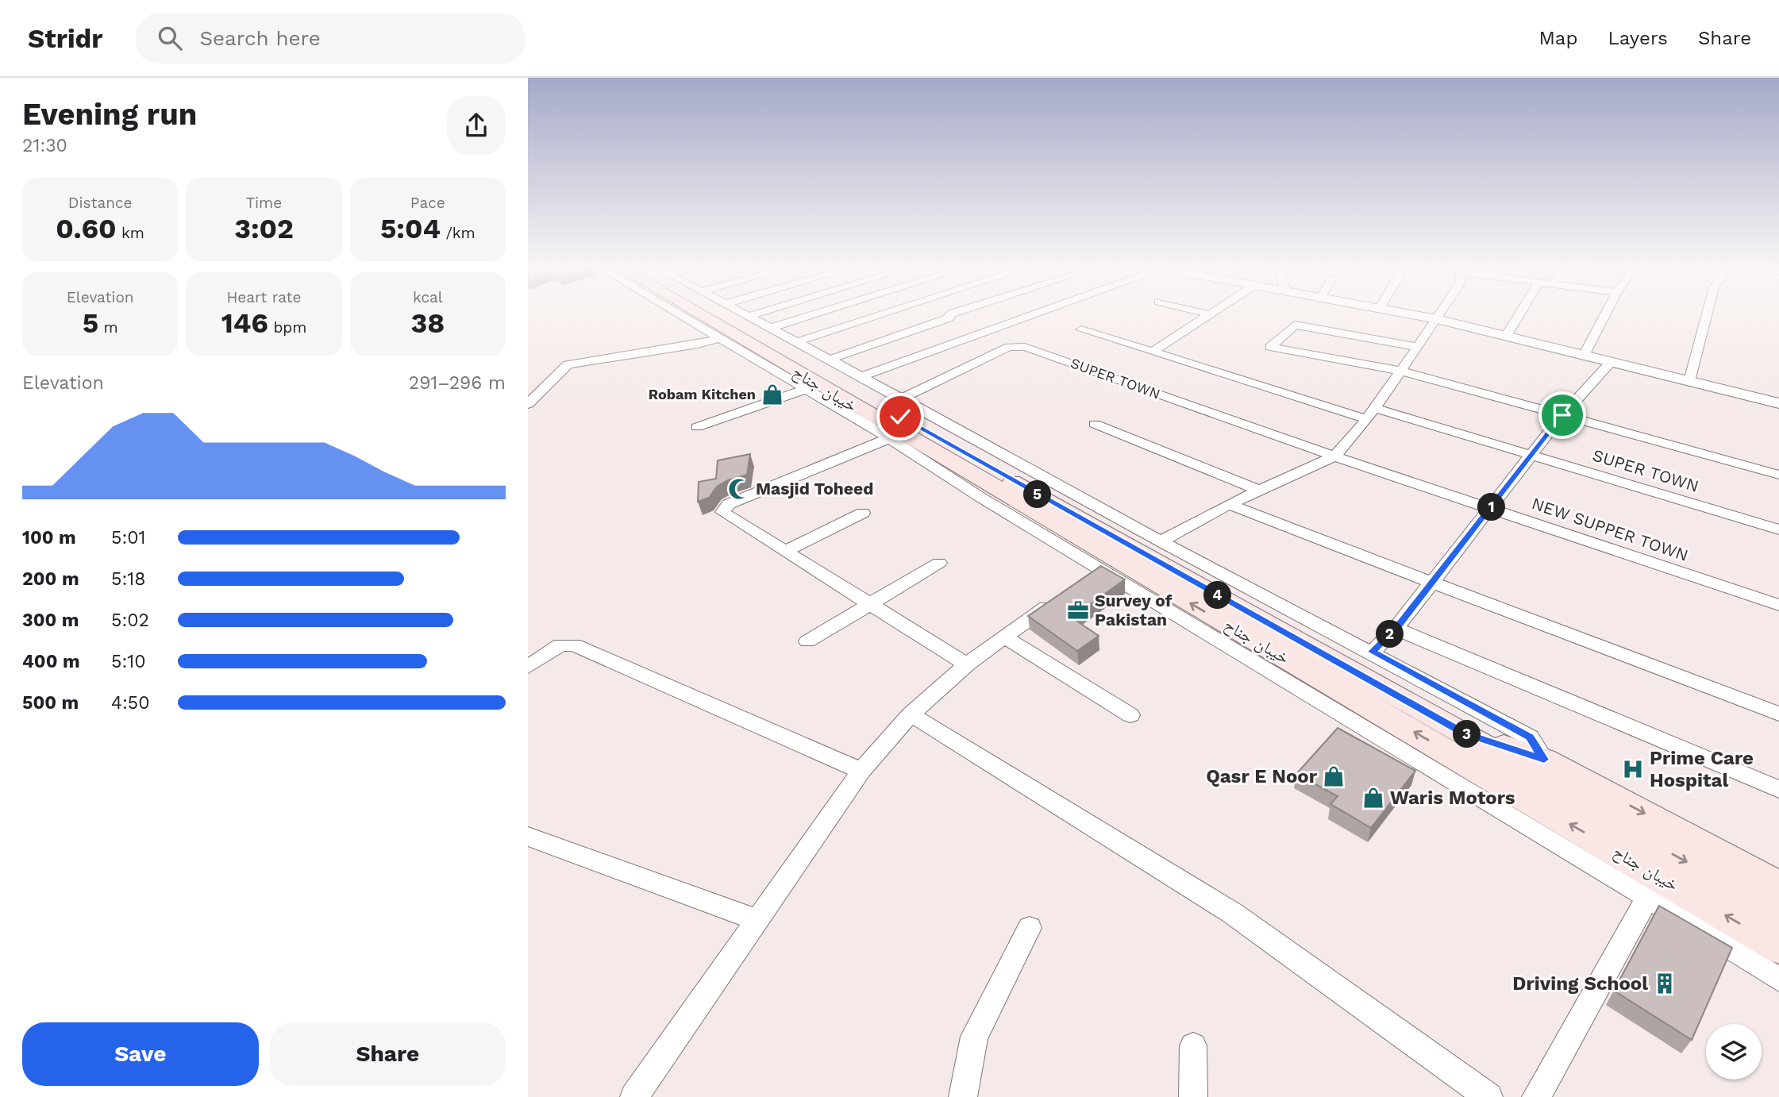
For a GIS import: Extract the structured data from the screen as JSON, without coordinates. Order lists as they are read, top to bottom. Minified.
{"streets":{"main road":["خیبان جناح"],"street":["SUPER TOWN","NEW SUPPER TOWN"]},"crossings":[["SUPER TOWN","NEW SUPPER TOWN"]],"places":{"shop":["Robam Kitchen","Qasr E Noor","Waris Motors"],"mosque":["Masjid Toheed"],"office":["Survey of Pakistan"],"hospital":["Prime Care Hospital"],"building":["Driving School"]},"page":{"header":"Stridr","search":"Search here","nav":["Map","Layers","Share"],"heading":["Evening run","21:30"],"stats":[["Distance","0.60 km"],["Time","3:02"],["Pace","5:04 /km"],["Elevation","5 m"],["Heart rate","146 bpm"],["kcal","38"]],"chart":["Elevation","291–296 m"],"pins":["5","1","4","2","3"],"list":[{"name":"100 m","note":"5:01"},{"name":"200 m","note":"5:18"},{"name":"300 m","note":"5:02"},{"name":"400 m","note":"5:10"},{"name":"500 m","note":"4:50"}],"buttons":["Save","Share"]}}
